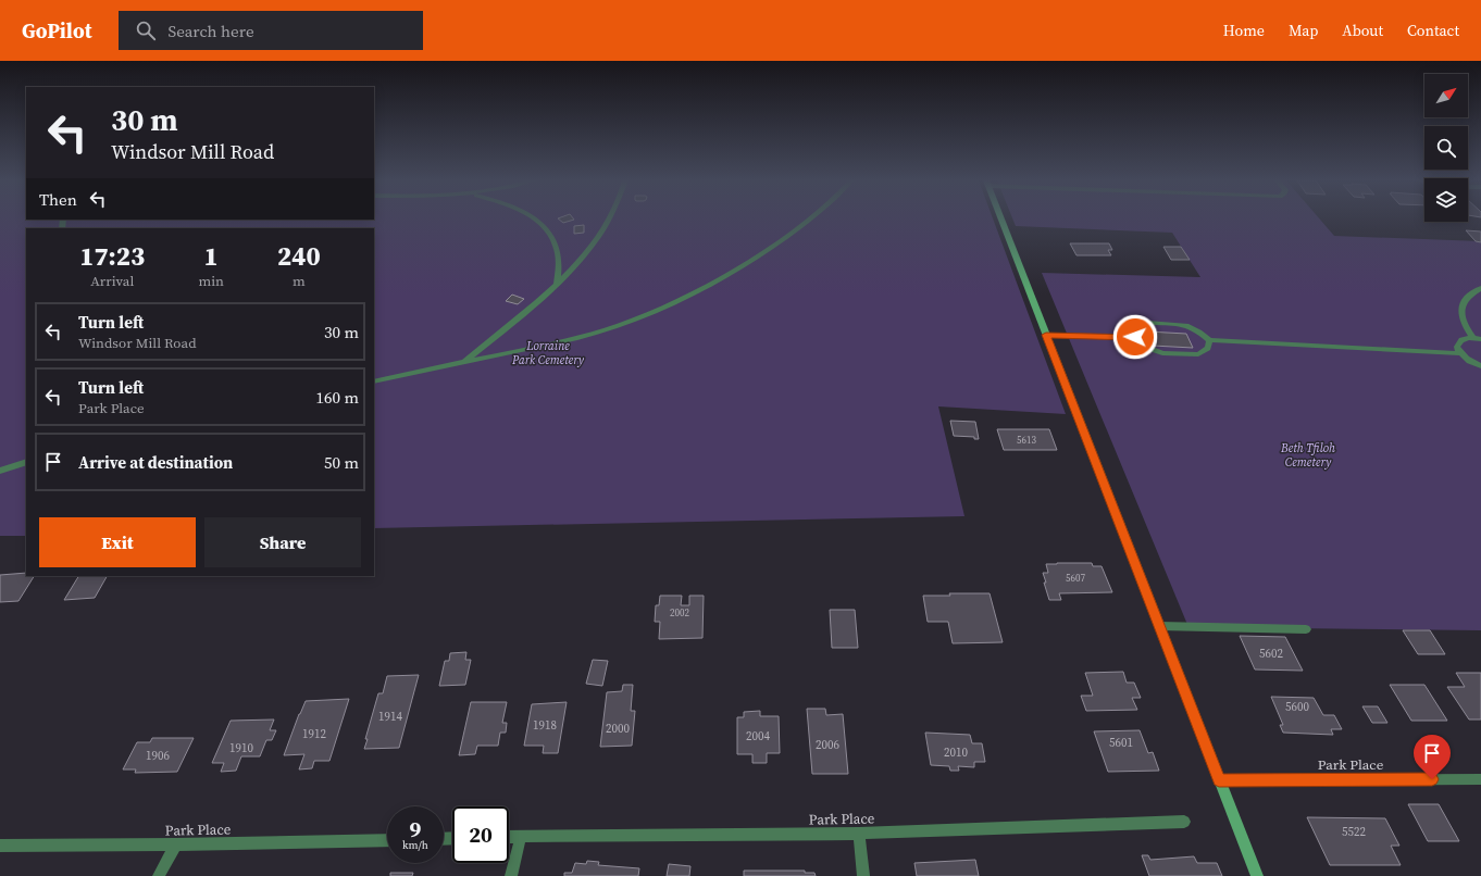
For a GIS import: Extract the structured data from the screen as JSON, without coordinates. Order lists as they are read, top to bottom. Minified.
{"streets":{"street":["Park Place"]},"parks":["Lorraine Park Cemetery","Beth Tfiloh Cemetery"],"house_numbers":["5613","5607","2002","5602","5600","1914","1918","2000","1912","2004","5601","2006","1910","2010","1906","5522"],"north":"top right","page":{"header":"GoPilot","search":"Search here","nav":["Home","Map","About","Contact"],"turn":["30 m","Windsor Mill Road"],"then":"Then","eta":["17:23","Arrival","1","min","240","m"],"list":[{"name":"Turn left","note":"Windsor Mill Road","value":"30 m"},{"name":"Turn left","note":"Park Place","value":"160 m"},{"name":"Arrive at destination","value":"50 m"}],"buttons":["Exit","Share"],"speed":"9 km/h","limit":"20"}}
